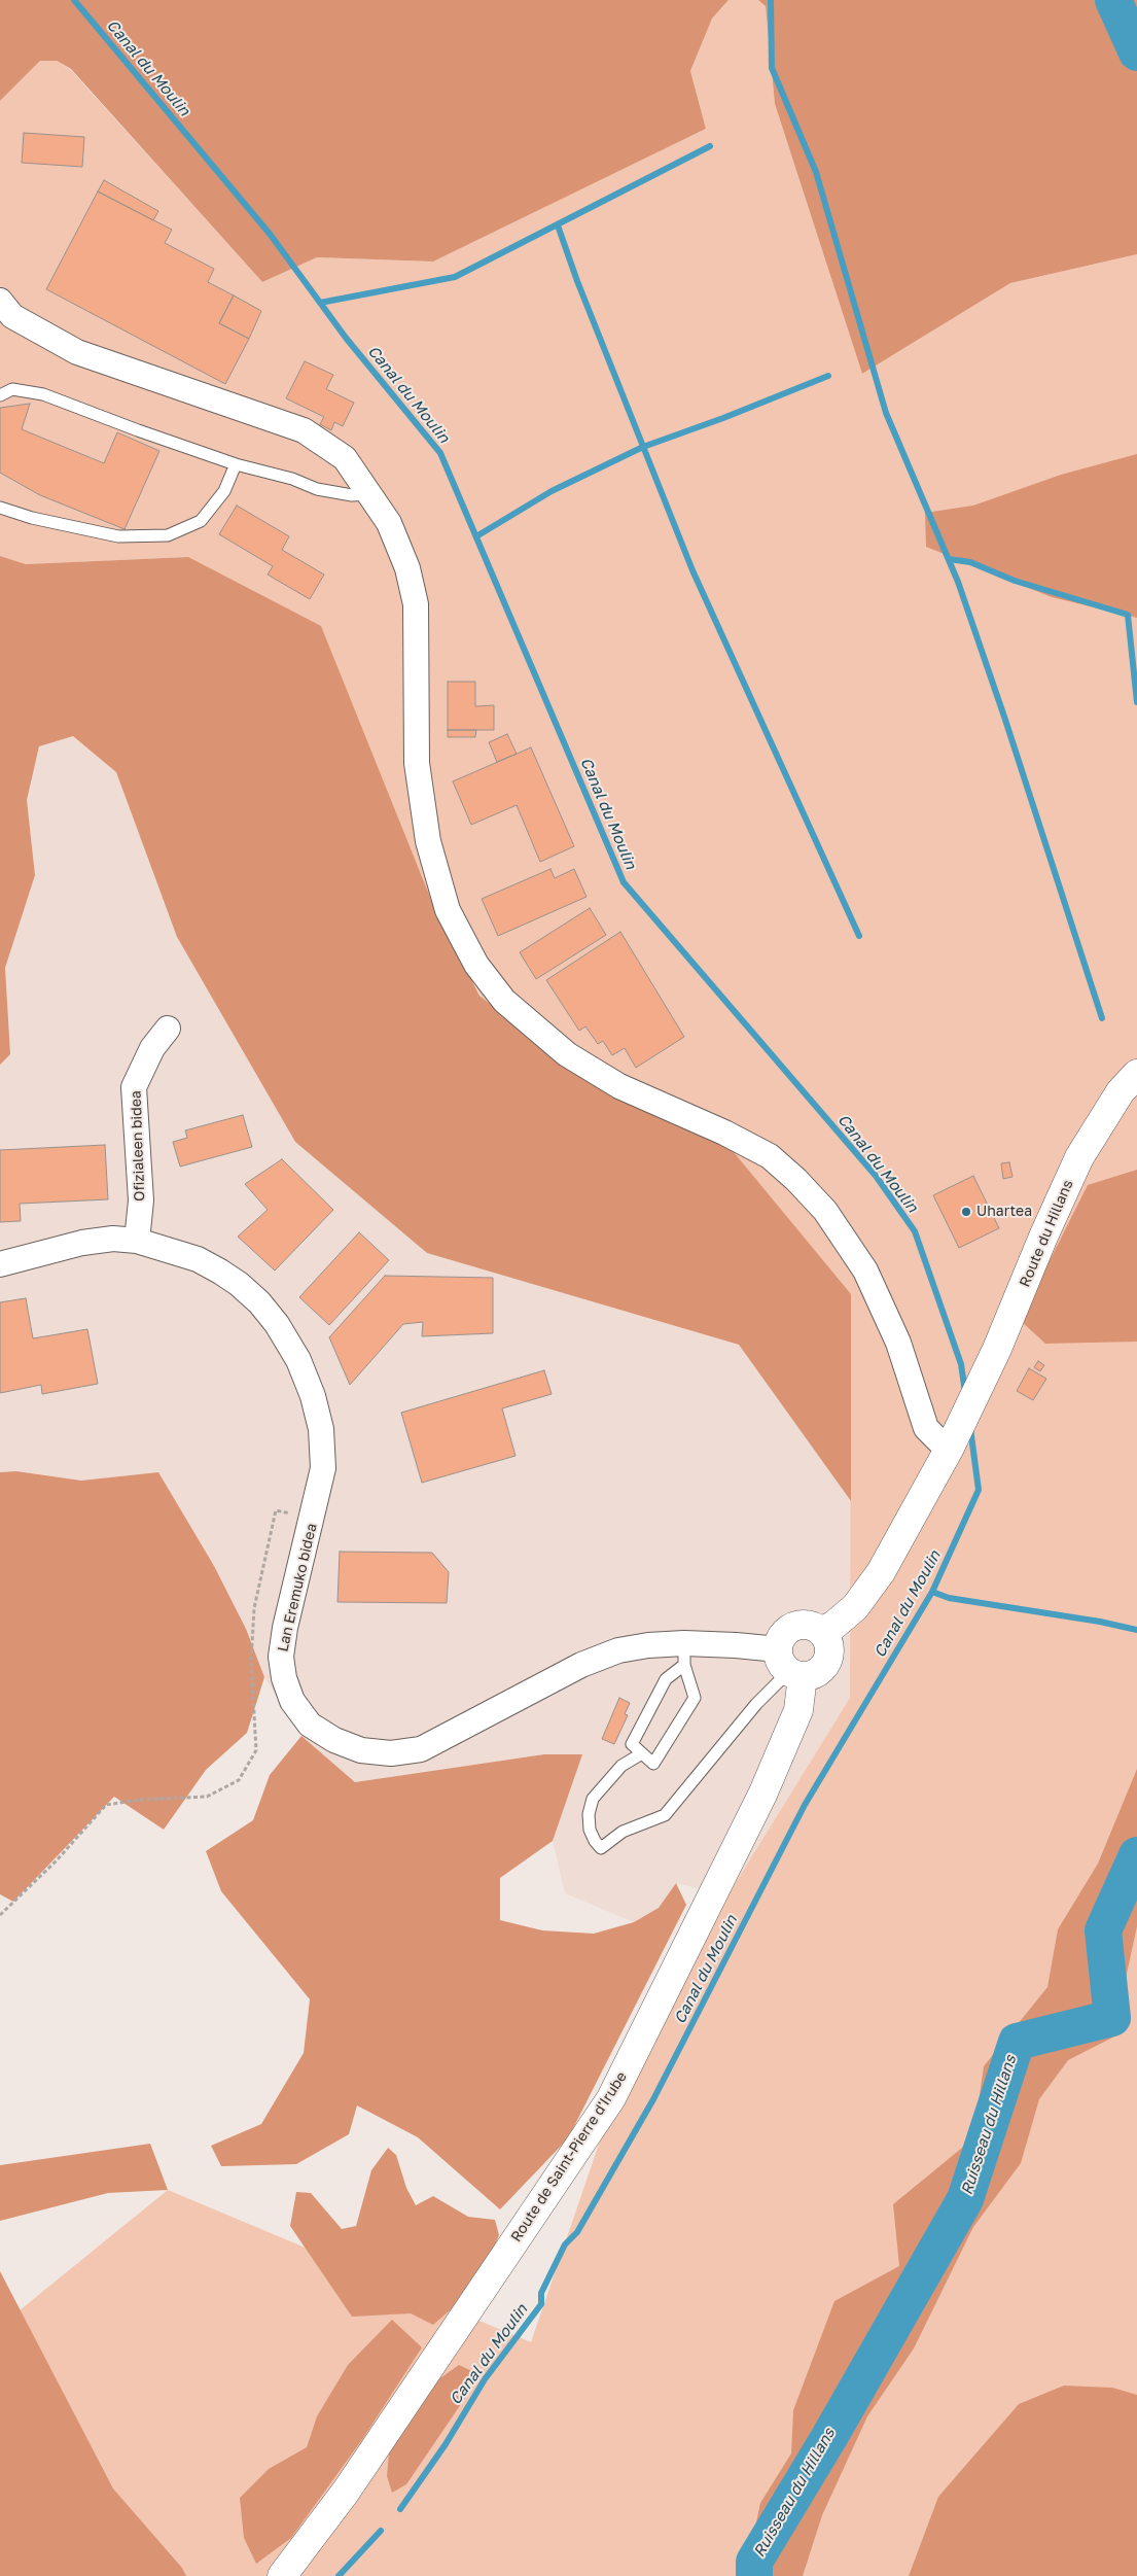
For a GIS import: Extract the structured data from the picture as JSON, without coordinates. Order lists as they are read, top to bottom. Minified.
{"streets":{"street":["Ofizialeen bidea","Route du Hillans","Lan Eremuko bidea","Route de Saint-Pierre d'Irube"]},"crossings":[["Ofizialeen bidea","Lan Eremuko bidea"],["Lan Eremuko bidea","Route de Saint-Pierre d'Irube"]],"water":["Canal du Moulin","Ruisseau du Hillans"],"places":["Uhartea"]}
